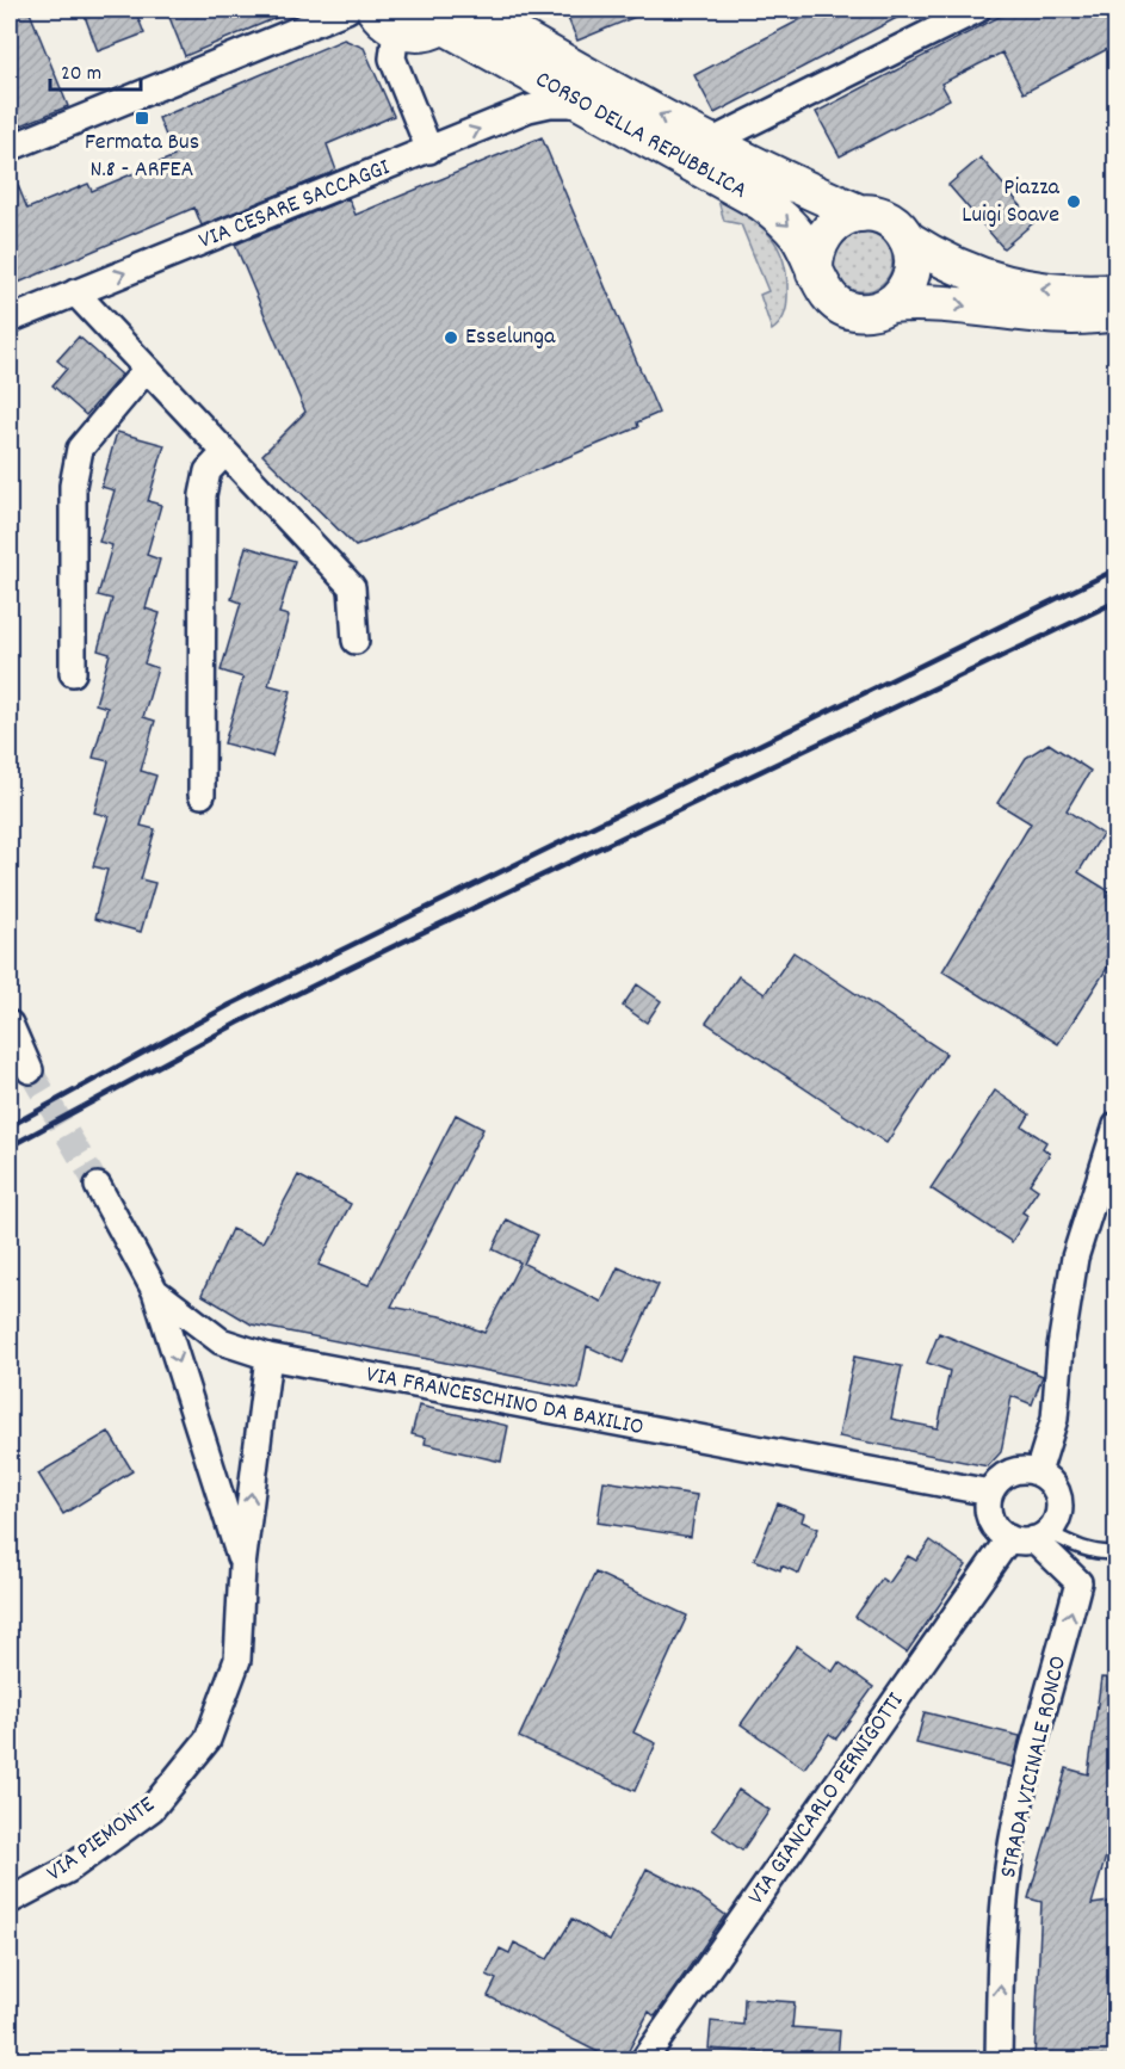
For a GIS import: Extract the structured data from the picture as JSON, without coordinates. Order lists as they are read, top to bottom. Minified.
{"streets":{"street":["CORSO DELLA REPUBBLICA","VIA CESARE SACCAGGI","VIA FRANCESCHINO DA BAXILIO","STRADA VICINALE RONCO","VIA GIANCARLO PERNIGOTTI","VIA PIEMONTE"]},"crossings":[["CORSO DELLA REPUBBLICA","VIA CESARE SACCAGGI"],["VIA FRANCESCHINO DA BAXILIO","STRADA VICINALE RONCO"],["VIA FRANCESCHINO DA BAXILIO","VIA GIANCARLO PERNIGOTTI"],["VIA FRANCESCHINO DA BAXILIO","VIA PIEMONTE"],["STRADA VICINALE RONCO","VIA GIANCARLO PERNIGOTTI"]],"one_way":["STRADA VICINALE RONCO"],"places":{"transit":["Fermata Bus N.8 - ARFEA"],"other":["Piazza Luigi Soave","Esselunga"]},"scale_bar":"20 m"}
